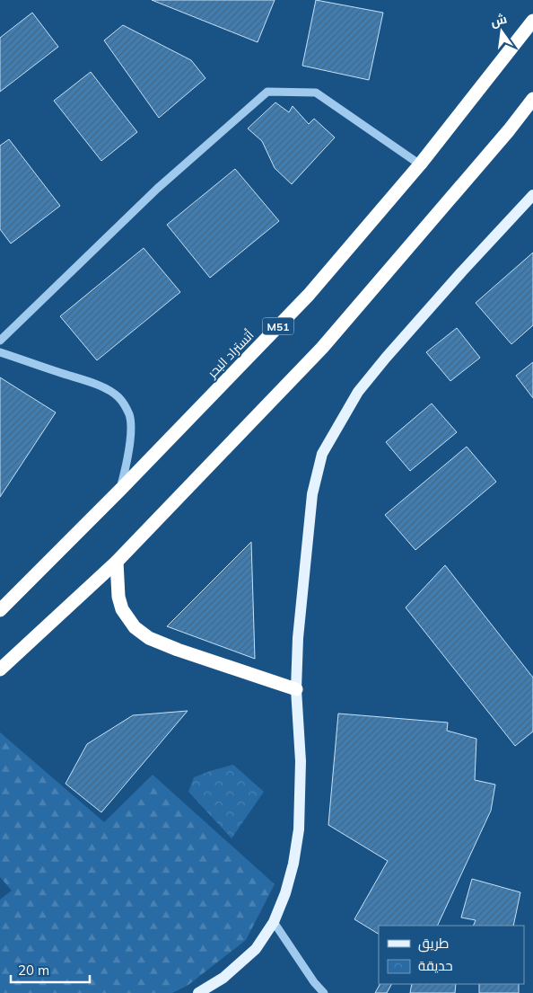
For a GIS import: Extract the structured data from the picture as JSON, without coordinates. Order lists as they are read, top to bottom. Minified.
{"streets":{"highway":["M51","أتستراد البحر"]},"legend":["طريق","حديقة"],"scale_bar":"20 m","north":"top"}
